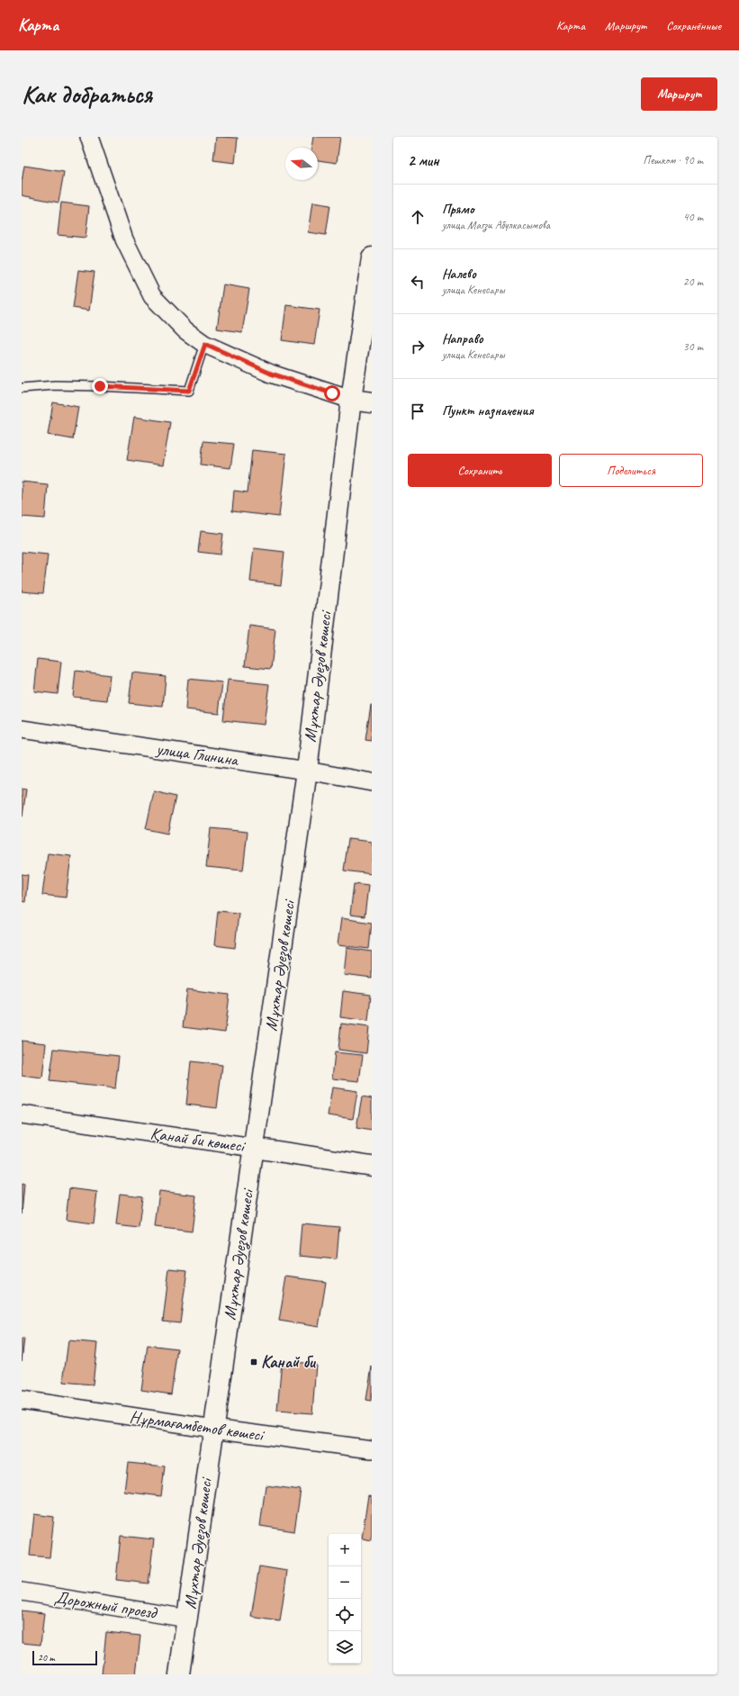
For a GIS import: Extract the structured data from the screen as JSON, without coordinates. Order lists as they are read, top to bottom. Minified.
{"streets":{"main road":["Мұхтар Әуезов көшесі","Қанай би көшесі"],"street":["улица Глинина","Нұрмағамбетов көшесі","Дорожный проезд"]},"crossings":[["Мұхтар Әуезов көшесі","улица Глинина"],["Мұхтар Әуезов көшесі","Қанай би көшесі"],["Мұхтар Әуезов көшесі","Нұрмағамбетов көшесі"],["Мұхтар Әуезов көшесі","Дорожный проезд"]],"places":{"transit":["Канай би"]},"scale_bar":"20 m","north":"left","page":{"header":"Карта","nav":["Карта","Маршрут","Сохранённые"],"buttons":["Маршрут",["Сохранить","Поделиться"]],"title":"Как добраться","heading":["2 мин","Пешком · 90 m"],"list":[["Прямо","улица Магзи Абулкасымова","40 m"],["Налево","улица Кенесары","20 m"],["Направо","улица Кенесары","30 m"],"Пункт назначения"],"map_buttons":["+","−"],"scale":"20 m"}}
